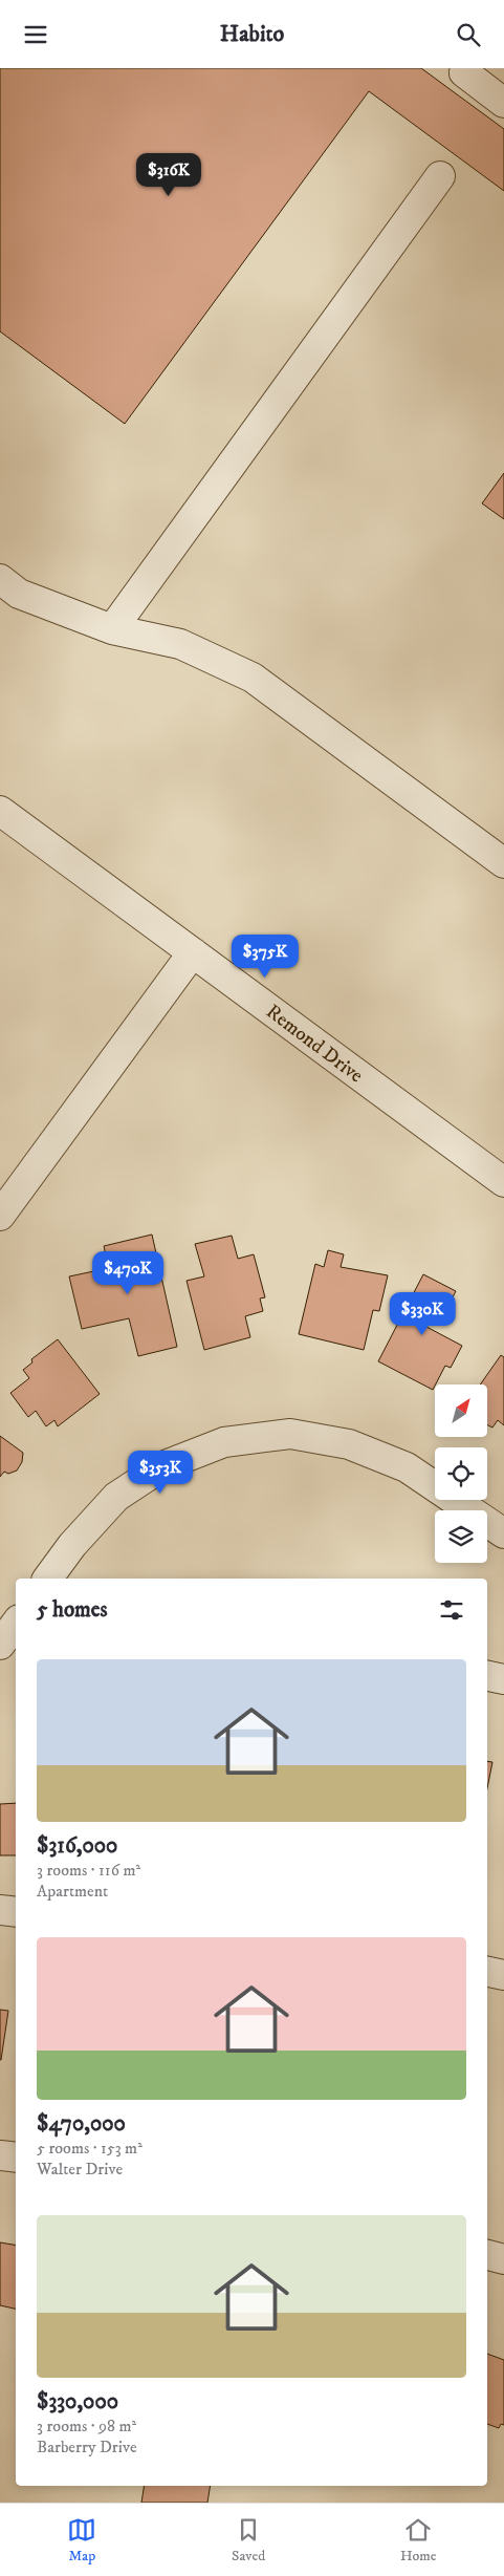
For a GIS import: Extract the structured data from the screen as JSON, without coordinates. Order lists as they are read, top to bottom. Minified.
{"streets":{"street":["Remond Drive"]},"north":"top right","page":{"header":"Habito","price":["$316K","$375K","$470K","$330K","$353K"],"heading":"5 homes","list":[{"name":"$316,000","note":"3 rooms · 116 m² · Apartment"},{"name":"$470,000","note":"5 rooms · 153 m² · Walter Drive"},{"name":"$330,000","note":"3 rooms · 98 m² · Barberry Drive"}],"tabs":["Map","Saved","Home"]}}
